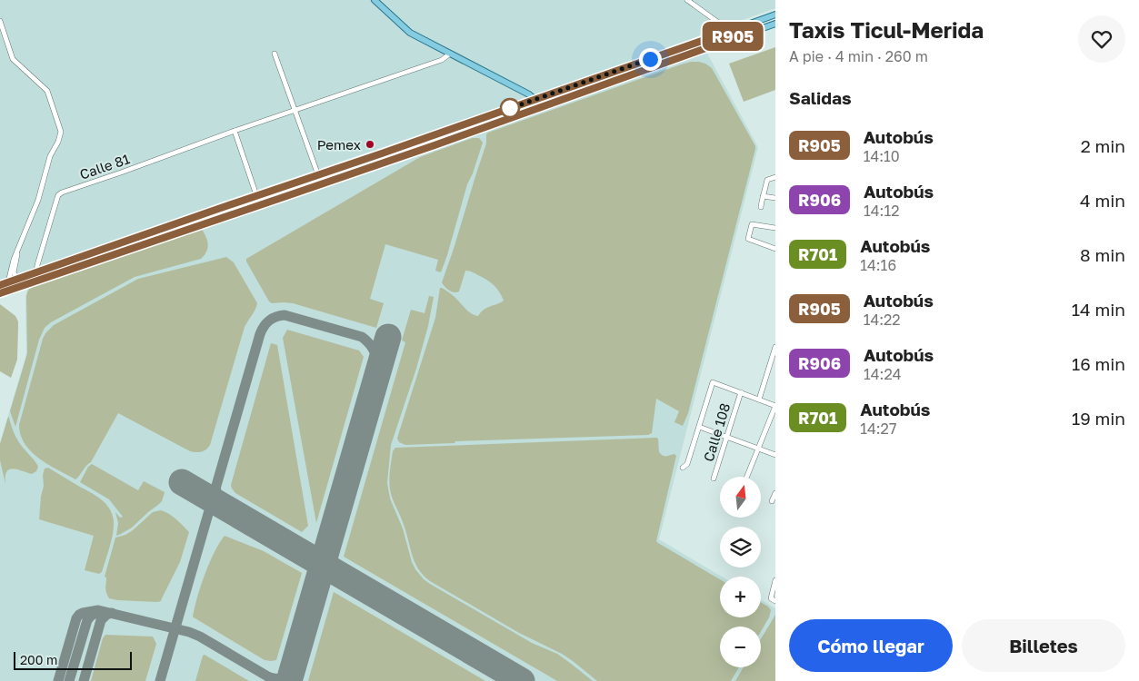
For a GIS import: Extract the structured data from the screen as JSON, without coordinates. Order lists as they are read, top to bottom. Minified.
{"streets":{"street":["Calle 81","Calle 108"]},"places":["Pemex"],"lines":["bus line R905"],"scale_bar":"200 m","north":"top","page":{"on_map":"R905","heading":[["Taxis Ticul-Merida","A pie · 4 min · 260 m"],"Salidas"],"list":[{"mark":"R905","name":"Autobús","note":"14:10","value":"2 min"},{"mark":"R906","name":"Autobús","note":"14:12","value":"4 min"},{"mark":"R701","name":"Autobús","note":"14:16","value":"8 min"},{"mark":"R905","name":"Autobús","note":"14:22","value":"14 min"},{"mark":"R906","name":"Autobús","note":"14:24","value":"16 min"},{"mark":"R701","name":"Autobús","note":"14:27","value":"19 min"}],"map_buttons":["+","−"],"buttons":["Cómo llegar","Billetes"],"scale":"200 m"}}
